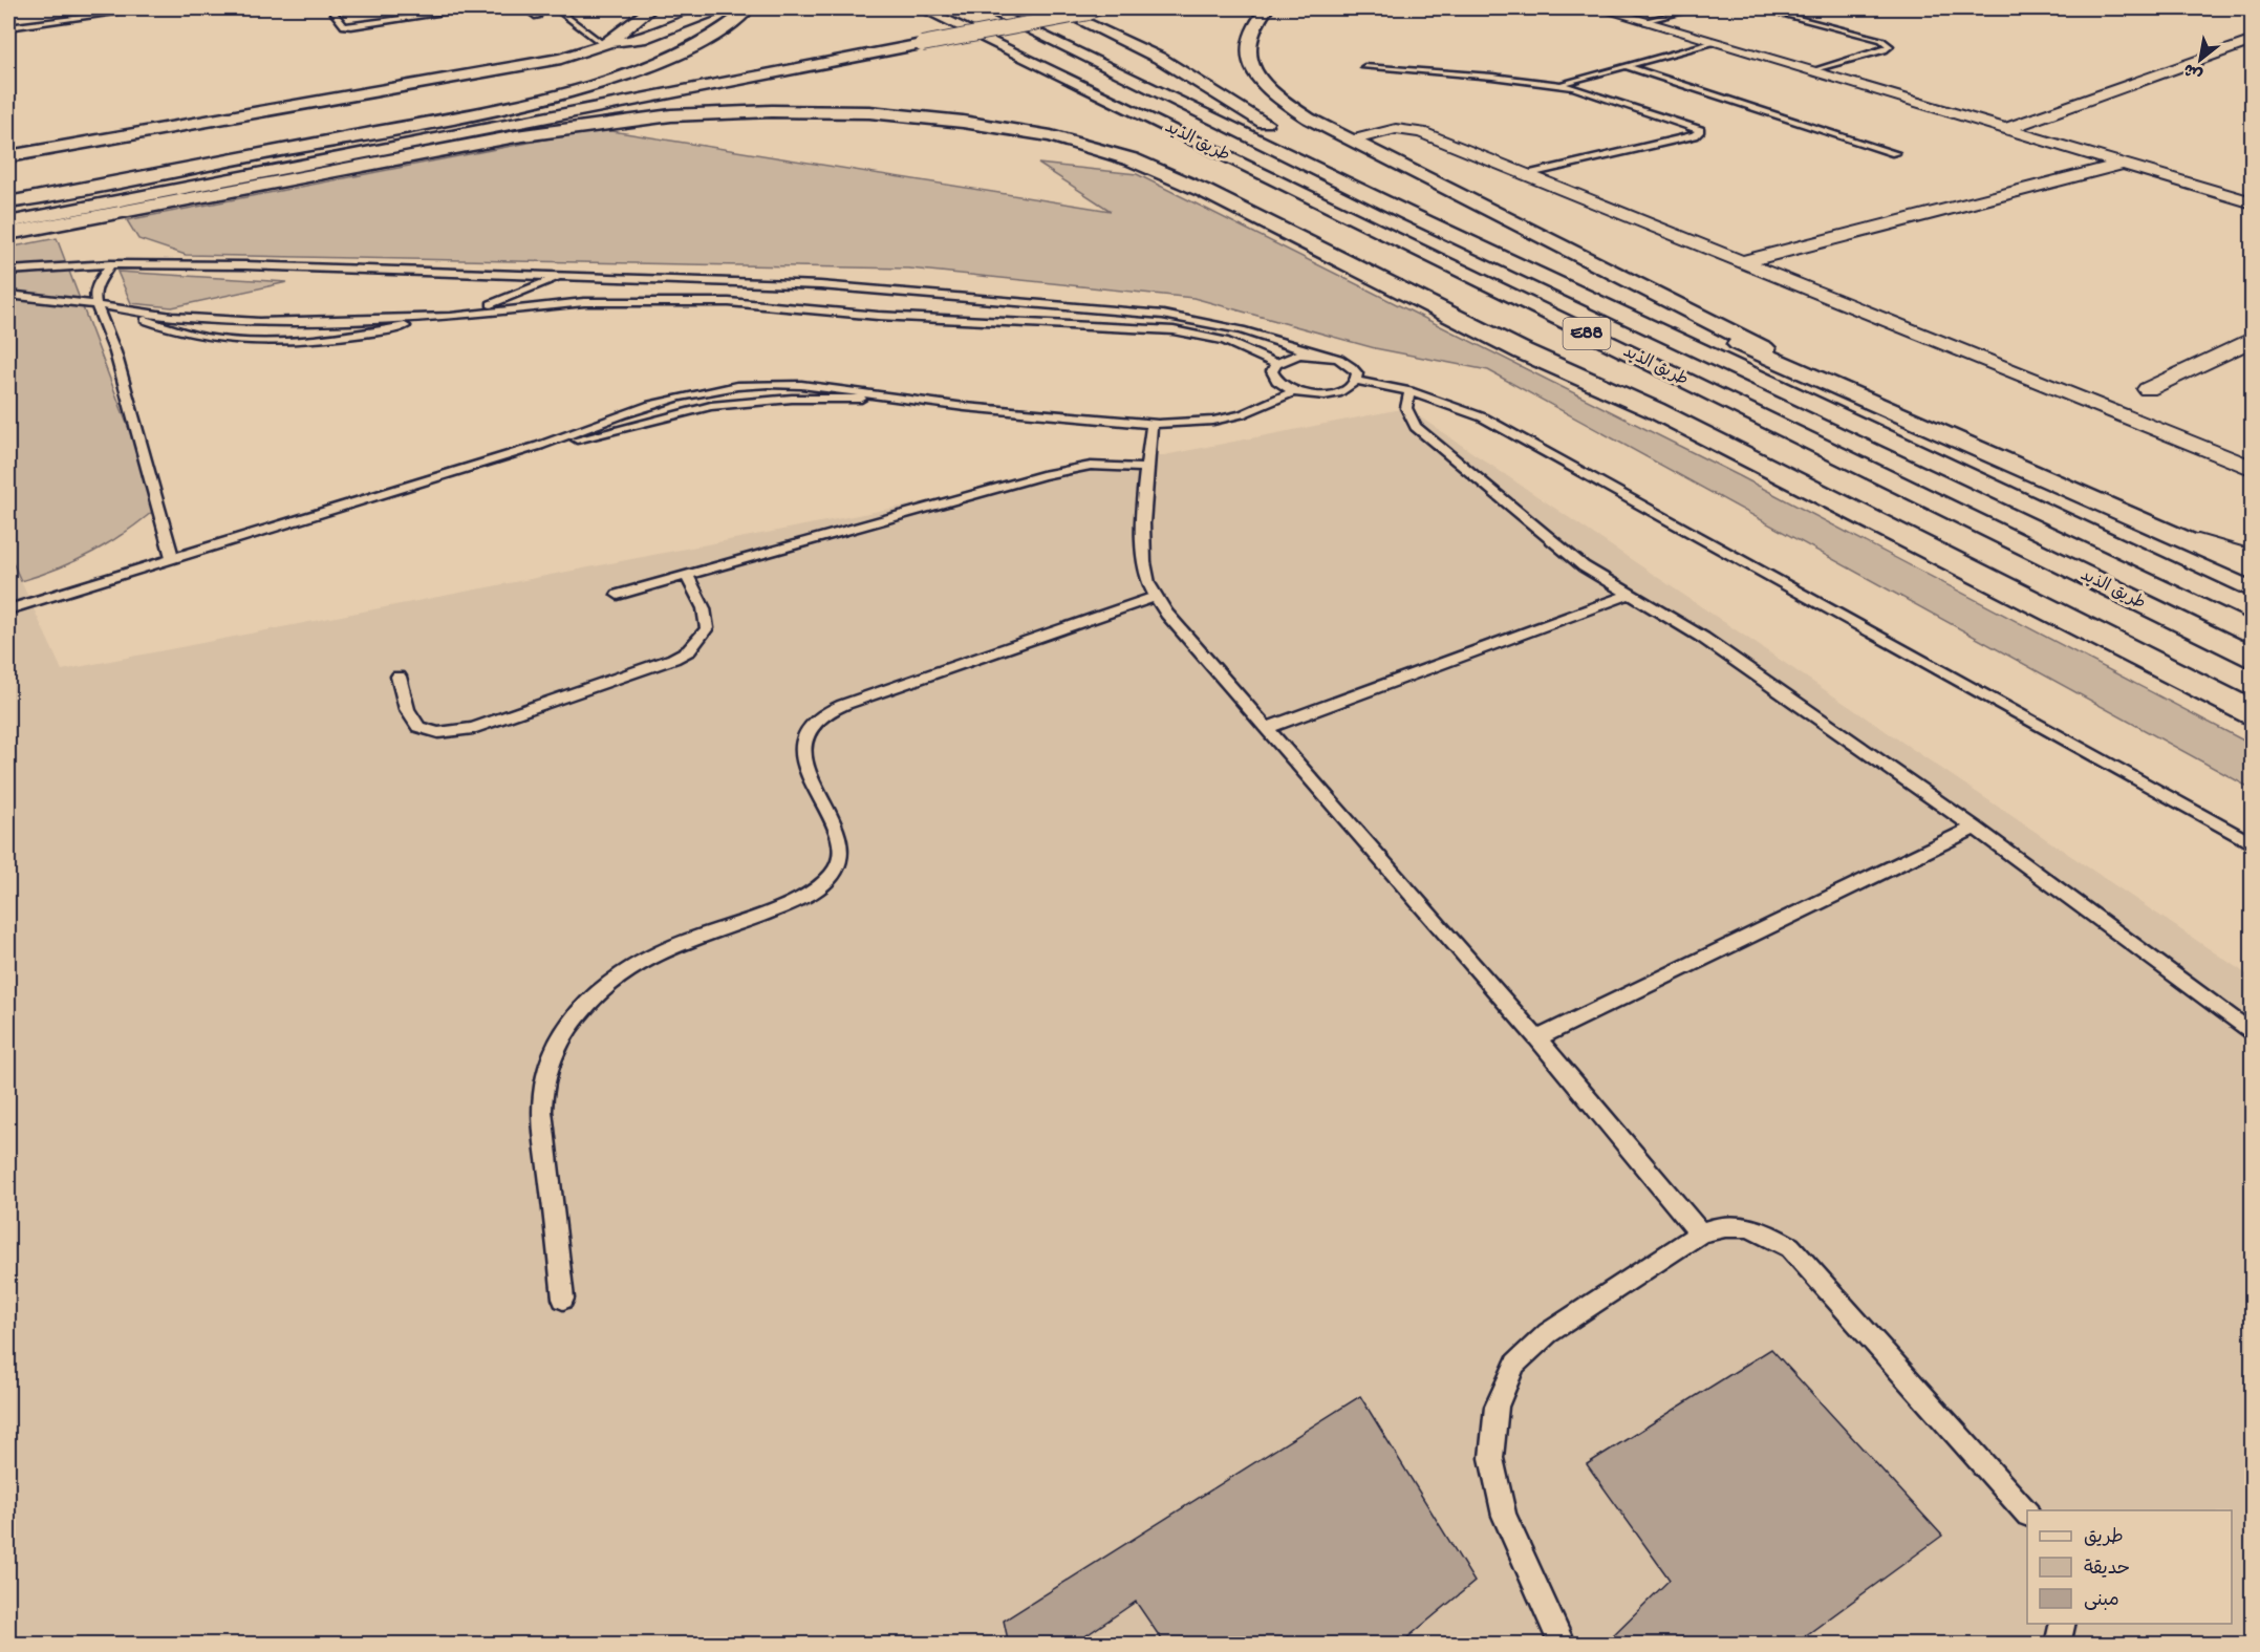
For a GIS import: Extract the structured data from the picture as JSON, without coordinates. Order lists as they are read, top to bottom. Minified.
{"streets":{"main road":["طريق الذيد","E88"]},"legend":["طريق","حديقة","مبنى"],"north":"bottom left"}
